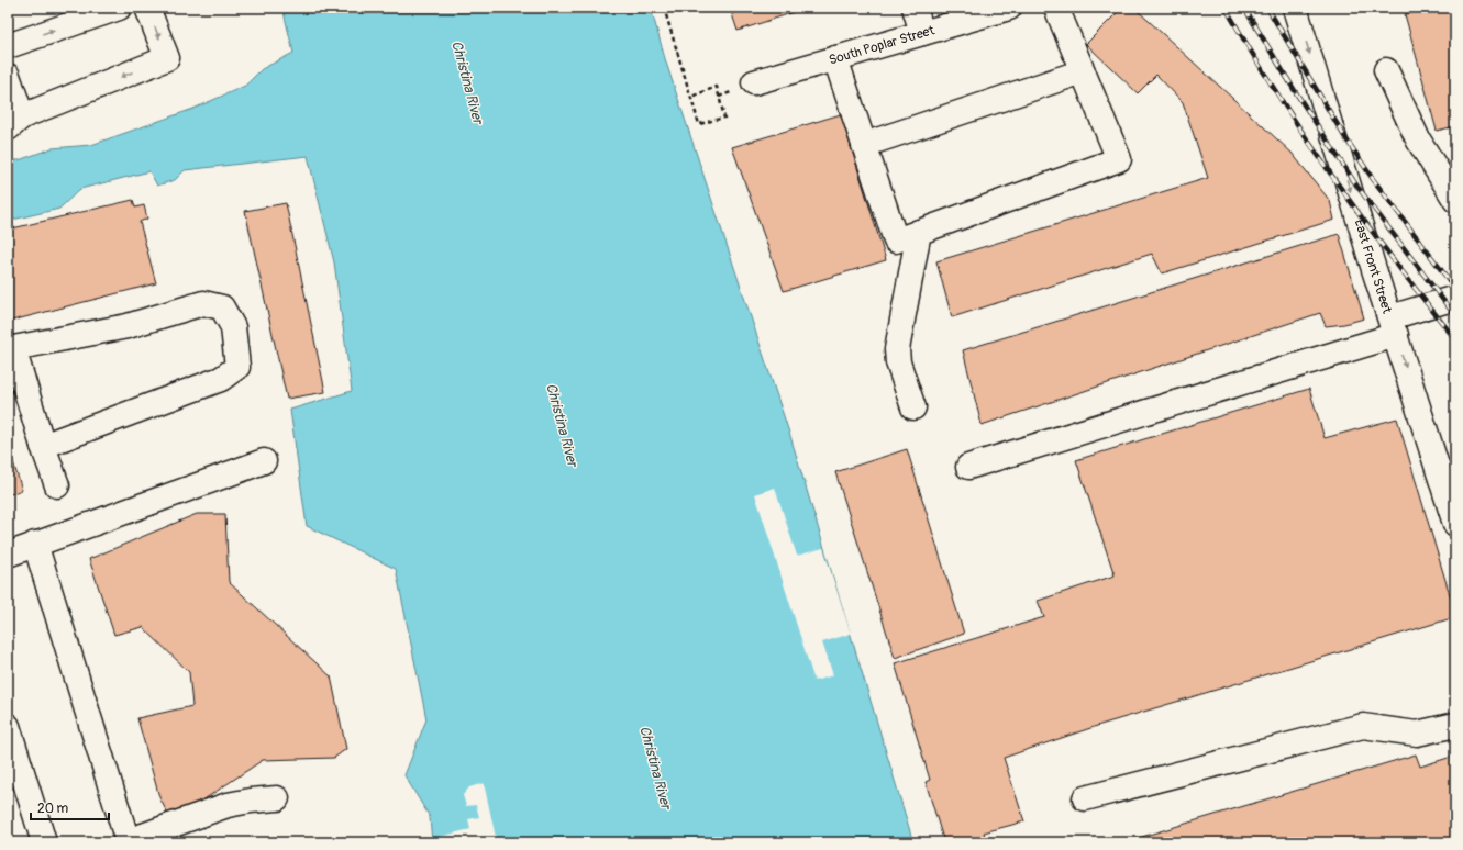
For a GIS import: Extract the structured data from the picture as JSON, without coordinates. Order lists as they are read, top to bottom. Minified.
{"streets":{"street":["South Poplar Street","East Front Street"]},"one_way":["East Front Street"],"water":["Christina River"],"scale_bar":"20 m"}
